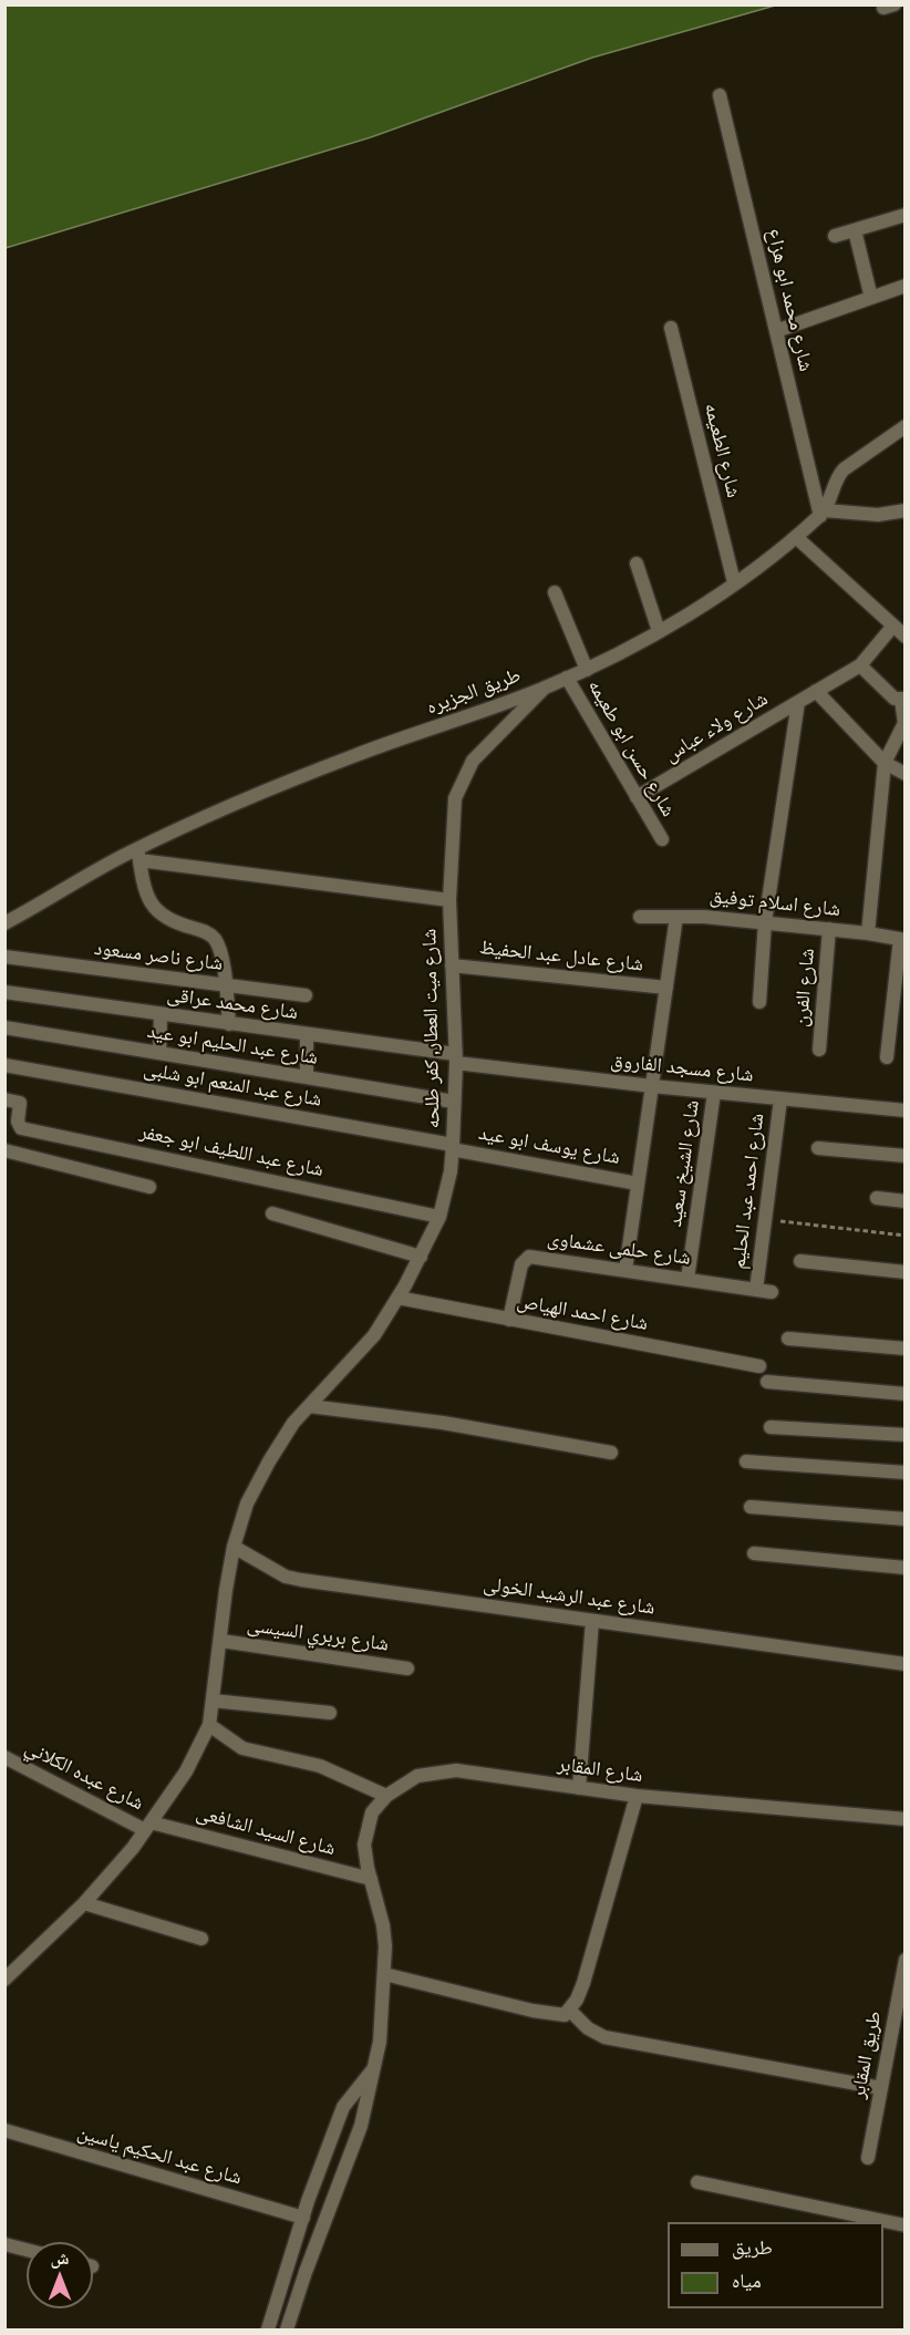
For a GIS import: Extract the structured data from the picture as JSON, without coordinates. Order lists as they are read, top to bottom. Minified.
{"streets":{"street":["شارع محمد ابو هزاع","شارع الطعيمه","طريق الجزيره","شارع ولاء عباس","شارع حسن ابو طعيمه","شارع اسلام توفيق","شارع ناصر مسعود","شارع عادل عبد الحفيظ","شارع الفرن","شارع محمد عراقى","شارع ميت العطار, كفر طلحه","شارع عبد الحليم ابو عيد","شارع مسجد الفاروق","شارع عبد المنعم ابو شلبى","شارع يوسف ابو عيد","شارع عبد اللطيف ابو جعفر","شارع الشيخ سعيد","شارع احمد عبد الحليم","شارع حلمى عشماوى","شارع احمد الهياص","شارع عبد الرشيد الخولى","شارع بربري السيسى","شارع المقابر","شارع عبده الكلاني","شارع السيد الشافعى","طريق المقابر","شارع عبد الحكيم ياسين"]},"crossings":[["شارع محمد ابو هزاع","طريق الجزيره"],["شارع الطعيمه","طريق الجزيره"],["طريق الجزيره","شارع حسن ابو طعيمه"],["طريق الجزيره","شارع ميت العطار, كفر طلحه"],["شارع ولاء عباس","شارع حسن ابو طعيمه"],["شارع اسلام توفيق","شارع الفرن"],["شارع عادل عبد الحفيظ","شارع ميت العطار, كفر طلحه"],["شارع محمد عراقى","شارع ميت العطار, كفر طلحه"],["شارع محمد عراقى","شارع مسجد الفاروق"],["شارع ميت العطار, كفر طلحه","شارع عبد الحليم ابو عيد"],["شارع ميت العطار, كفر طلحه","شارع مسجد الفاروق"],["شارع ميت العطار, كفر طلحه","شارع عبد المنعم ابو شلبى"],["شارع ميت العطار, كفر طلحه","شارع يوسف ابو عيد"],["شارع ميت العطار, كفر طلحه","شارع عبد اللطيف ابو جعفر"],["شارع ميت العطار, كفر طلحه","شارع احمد الهياص"],["شارع ميت العطار, كفر طلحه","شارع عبد الرشيد الخولى"],["شارع ميت العطار, كفر طلحه","شارع بربري السيسى"],["شارع ميت العطار, كفر طلحه","شارع عبده الكلاني"],["شارع ميت العطار, كفر طلحه","شارع السيد الشافعى"],["شارع مسجد الفاروق","شارع الشيخ سعيد"],["شارع مسجد الفاروق","شارع احمد عبد الحليم"],["شارع عبد المنعم ابو شلبى","شارع يوسف ابو عيد"],["شارع الشيخ سعيد","شارع حلمى عشماوى"],["شارع احمد عبد الحليم","شارع حلمى عشماوى"],["شارع حلمى عشماوى","شارع احمد الهياص"],["شارع المقابر","شارع السيد الشافعى"],["شارع عبده الكلاني","شارع السيد الشافعى"]],"legend":["طريق","مياه"],"north":"top"}
